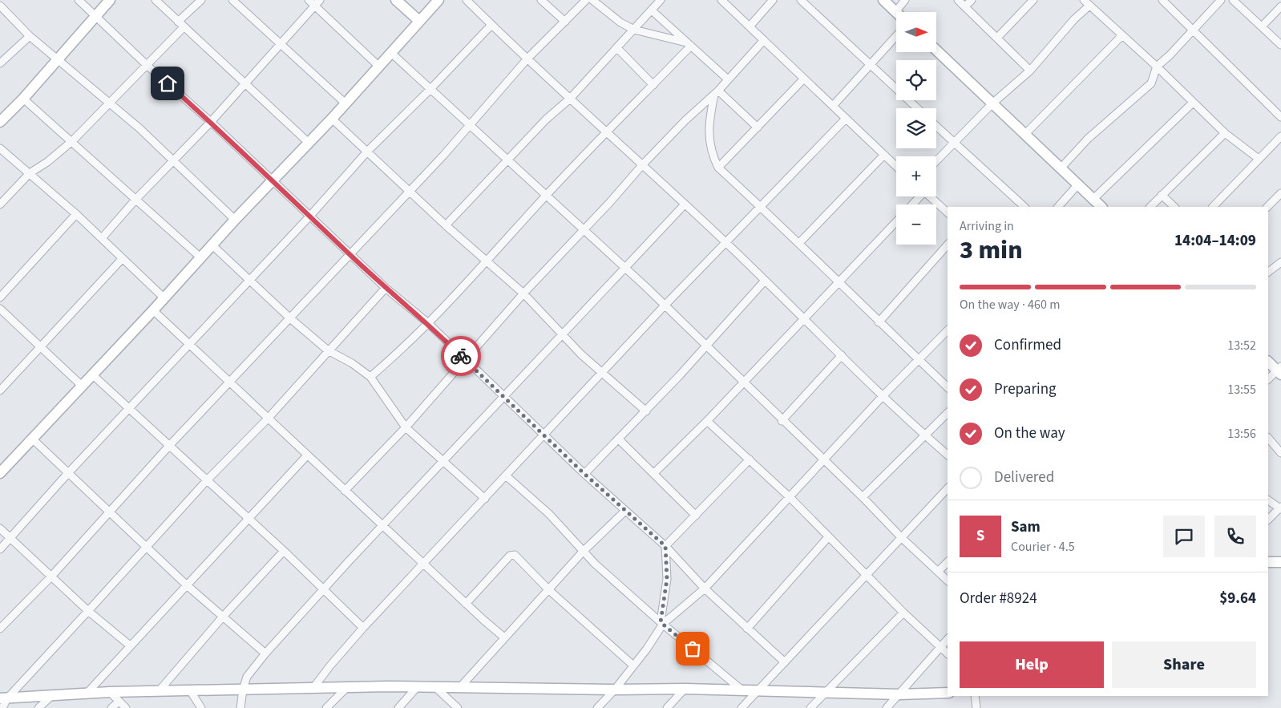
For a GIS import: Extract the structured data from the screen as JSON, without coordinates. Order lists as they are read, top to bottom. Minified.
{"north":"right","page":{"map_buttons":["+","−"],"heading":["3 min","Arriving in","14:04–14:09"],"panel":["Sam","Courier · 4.5","Order #8924","$9.64"],"bar":"On the way · 460 m","list":[["Confirmed","13:52"],["Preparing","13:55"],["On the way","13:56"],"Delivered"],"round":"S","buttons":["Help","Share"]}}
